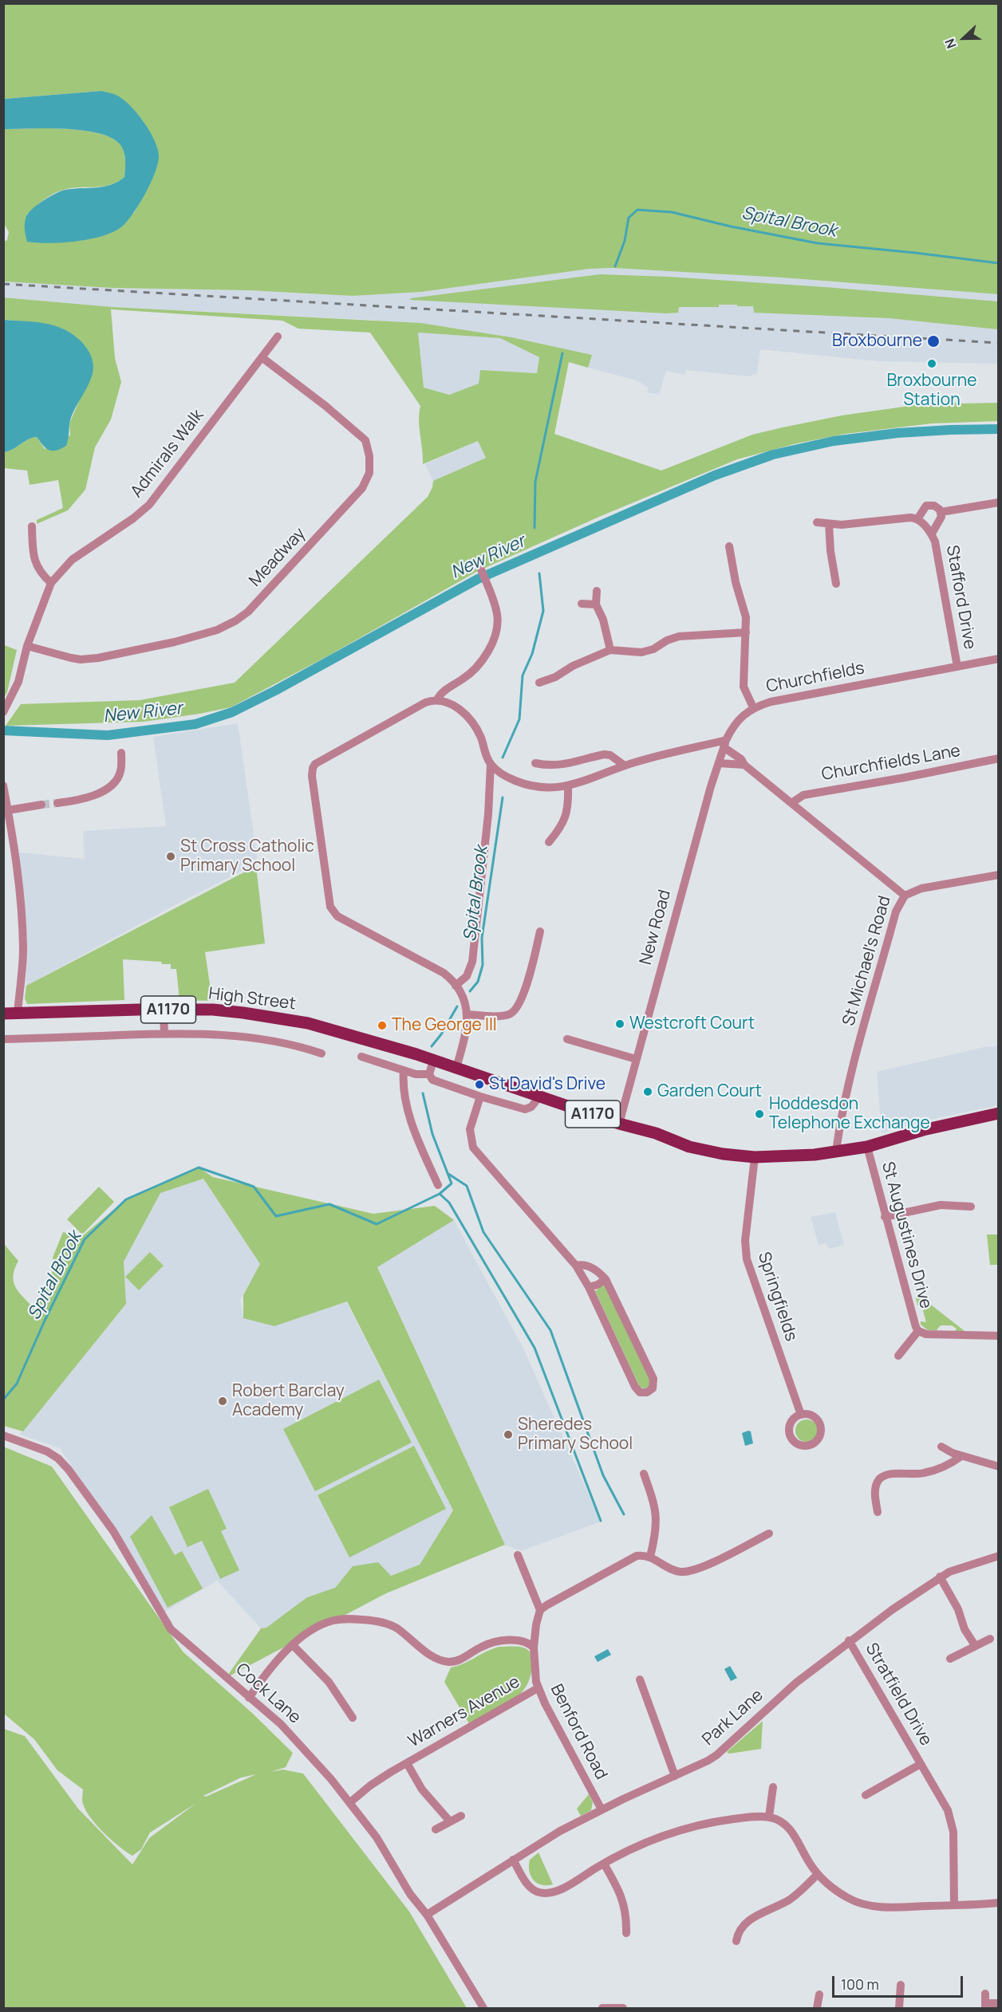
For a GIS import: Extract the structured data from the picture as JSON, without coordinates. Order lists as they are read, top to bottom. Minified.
{"streets":{"main road":["High Street","A1170"],"street":["Admirals Walk","Meadway","Stafford Drive","Churchfields","Churchfields Lane","New Road","St Michael's Road","St Augustines Drive","Springfields","Cock Lane","Stratfield Drive","Warners Avenue","Park Lane","Benford Road"]},"crossings":[["Admirals Walk","Meadway"],["Stafford Drive","Churchfields"],["Churchfields","New Road"],["Churchfields","St Michael's Road"],["Churchfields Lane","St Michael's Road"],["New Road","St Michael's Road"],["New Road","A1170"],["St Michael's Road","A1170"],["High Street","A1170"],["A1170","St Augustines Drive"],["A1170","Springfields"],["Cock Lane","Warners Avenue"],["Cock Lane","Park Lane"],["Stratfield Drive","Park Lane"],["Warners Avenue","Benford Road"],["Park Lane","Benford Road"]],"water":["Spital Brook","New River"],"places":["Broxbourne","Broxbourne Station","St Cross Catholic Primary School","Westcroft Court","The George III","St David's Drive","Garden Court","Hoddesdon Telephone Exchange","Robert Barclay Academy","Sheredes Primary School"],"scale_bar":"100 m","north":"left"}
